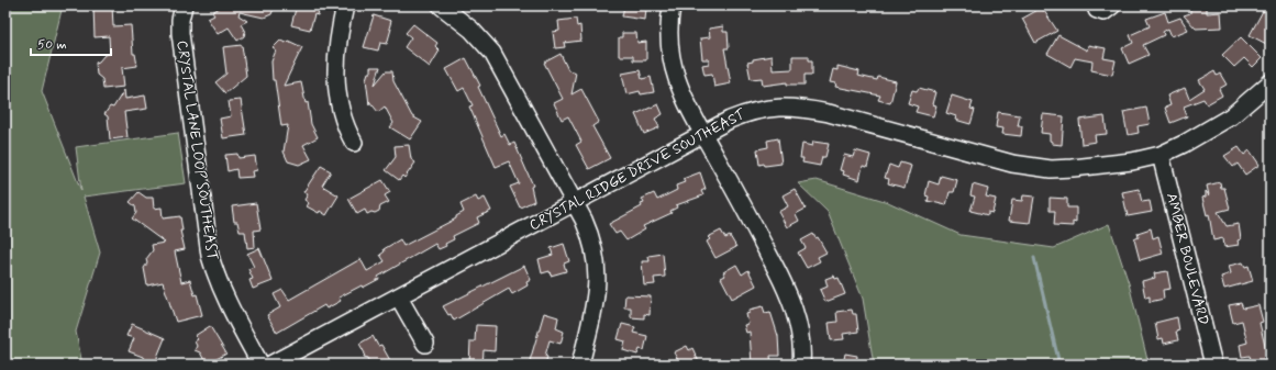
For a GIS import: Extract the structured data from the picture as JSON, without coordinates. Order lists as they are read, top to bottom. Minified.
{"streets":{"street":["CRYSTAL LANE LOOP SOUTHEAST","CRYSTAL RIDGE DRIVE SOUTHEAST","AMBER BOULEVARD"]},"crossings":[["CRYSTAL RIDGE DRIVE SOUTHEAST","AMBER BOULEVARD"]],"scale_bar":"50 m"}
